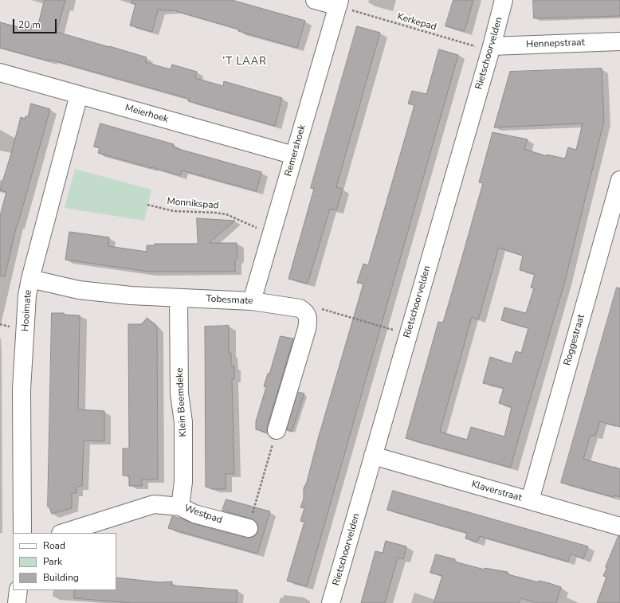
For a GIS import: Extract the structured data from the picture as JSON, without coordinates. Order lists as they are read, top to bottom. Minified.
{"streets":{"street":["Hennepstraat","Rietschoorvelden","Meierhoek","Remershoek","Tobesmate","Hooimate","Roggestraat","Klein Beemdeke","Klaverstraat","Westpad"],"path":["Kerkepad","Monnikspad"]},"crossings":[["Kerkepad","Hennepstraat"],["Kerkepad","Rietschoorvelden"],["Kerkepad","Remershoek"],["Hennepstraat","Rietschoorvelden"],["Rietschoorvelden","Klaverstraat"],["Meierhoek","Remershoek"],["Meierhoek","Hooimate"],["Remershoek","Monnikspad"],["Remershoek","Tobesmate"],["Tobesmate","Hooimate"],["Tobesmate","Klein Beemdeke"],["Roggestraat","Klaverstraat"],["Klein Beemdeke","Westpad"]],"districts":["’T LAAR"],"legend":["Road","Park","Building"],"scale_bar":"20 m"}
